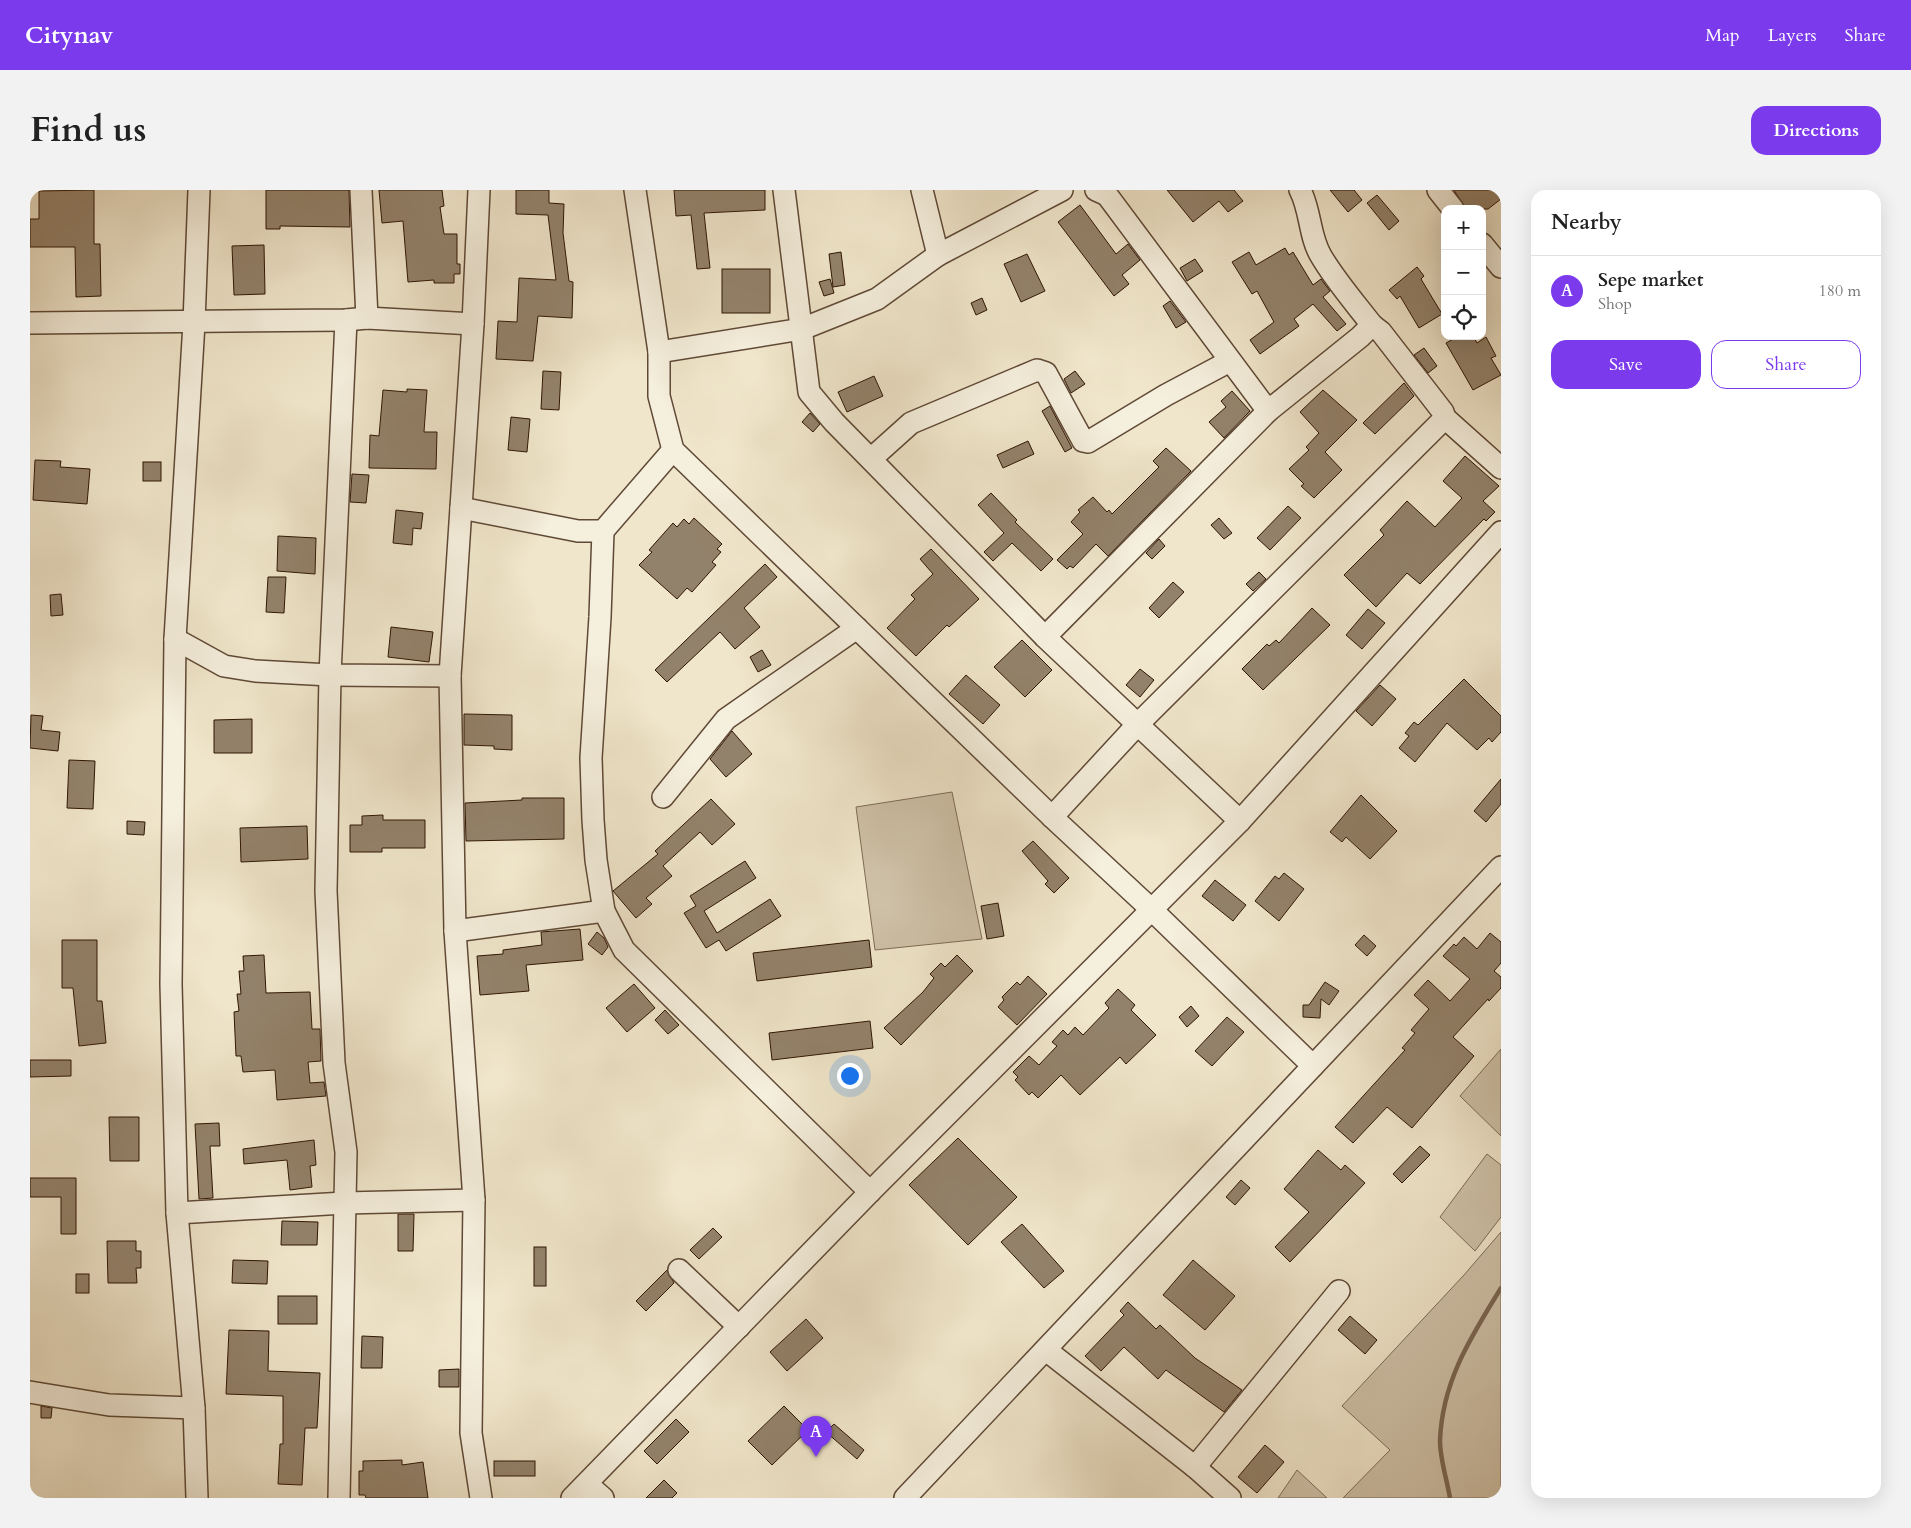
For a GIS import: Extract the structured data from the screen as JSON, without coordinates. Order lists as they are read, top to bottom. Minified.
{"page":{"header":"Citynav","nav":["Map","Layers","Share"],"title":"Find us","buttons":["Directions",["Save","Share"]],"heading":"Nearby","map_buttons":["+","−"],"list":[{"mark":"A","name":"Sepe market","note":"Shop","value":"180 m"}],"pins":"A"}}
